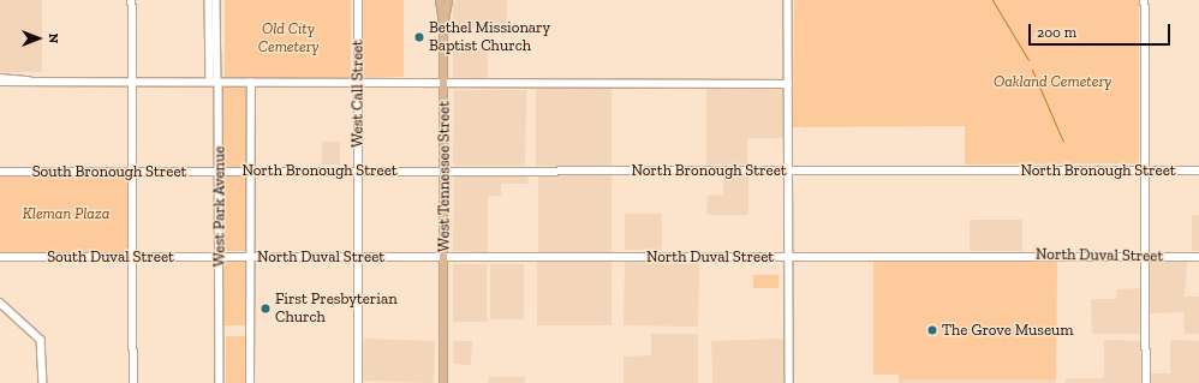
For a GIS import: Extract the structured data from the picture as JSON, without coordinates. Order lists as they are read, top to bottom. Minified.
{"streets":{"main road":["West Tennessee Street"],"street":["West Call Street","North Bronough Street","South Bronough Street","West Park Avenue","North Duval Street","South Duval Street"]},"crossings":[["West Call Street","North Bronough Street"],["West Call Street","North Duval Street"],["North Bronough Street","South Bronough Street"],["North Bronough Street","West Tennessee Street"],["North Bronough Street","West Park Avenue"],["South Bronough Street","West Park Avenue"],["West Tennessee Street","North Duval Street"],["West Park Avenue","North Duval Street"],["West Park Avenue","South Duval Street"],["North Duval Street","South Duval Street"]],"parks":["Old City Cemetery","Oakland Cemetery","Kleman Plaza"],"places":["Bethel Missionary Baptist Church","First Presbyterian Church","The Grove Museum"],"scale_bar":"200 m","north":"right"}
